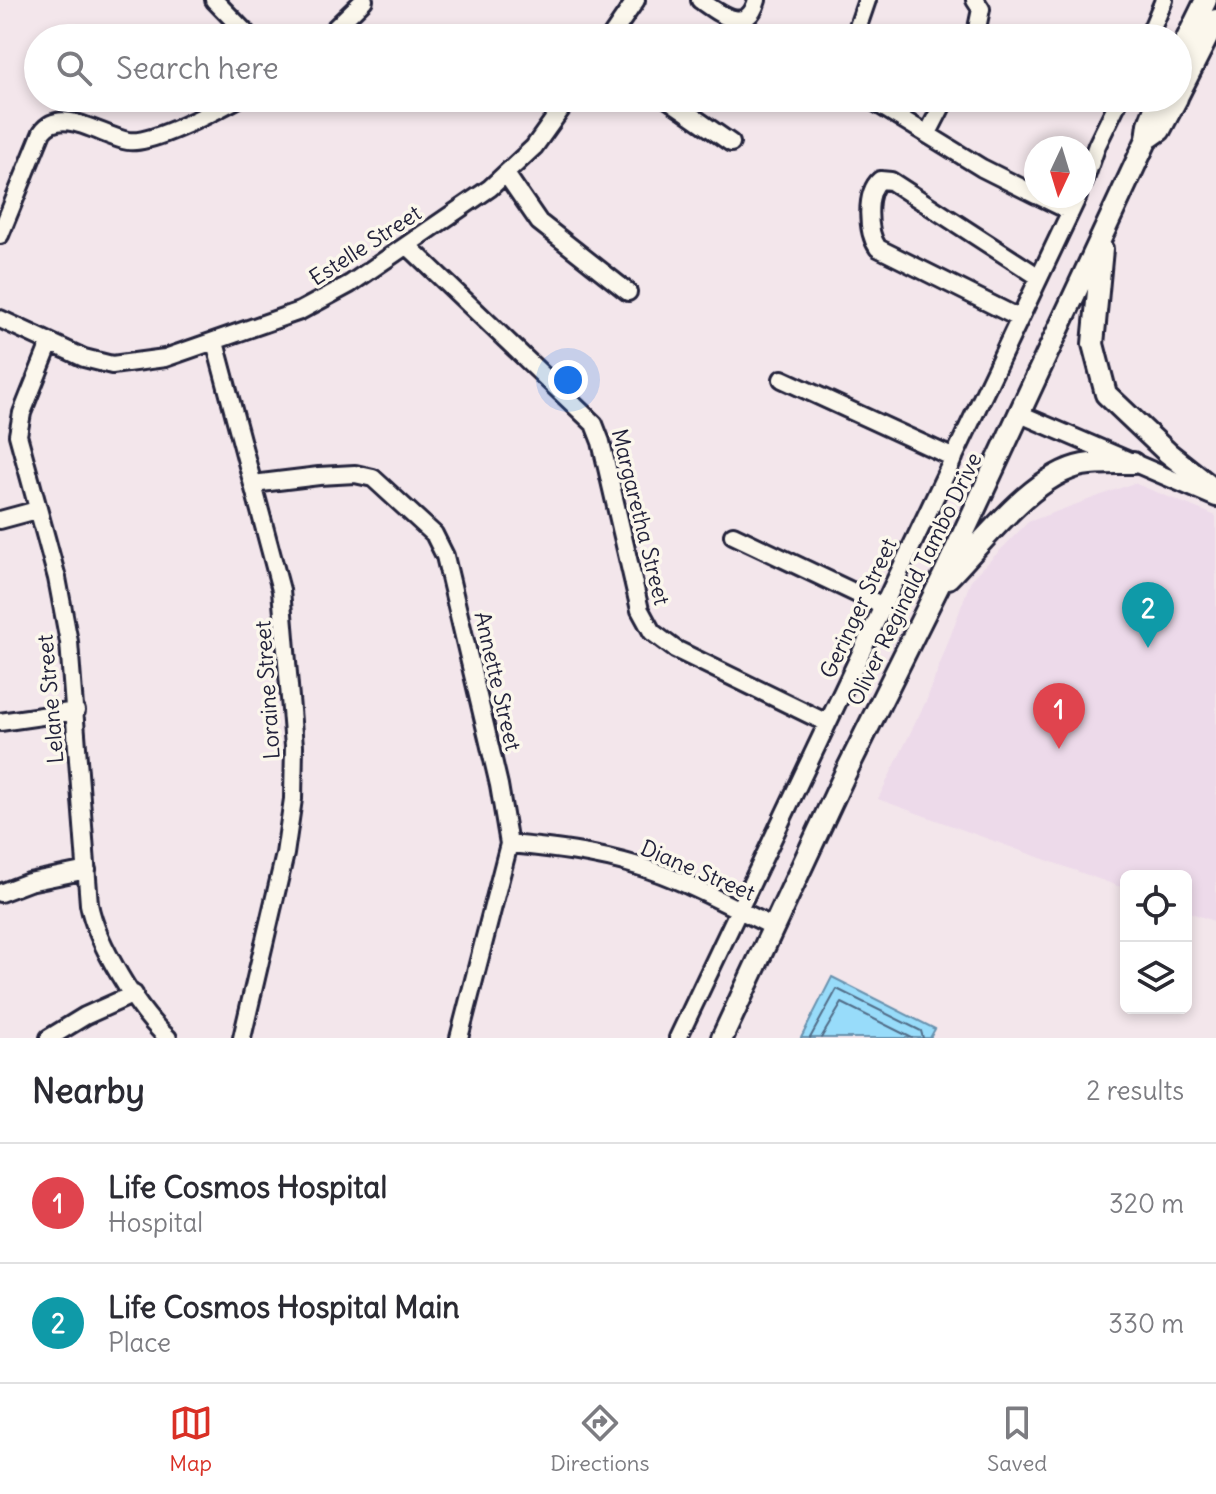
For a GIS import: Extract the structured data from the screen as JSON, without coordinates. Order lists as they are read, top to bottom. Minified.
{"streets":{"main road":["Oliver Reginald Tambo Drive"],"street":["Estelle Street","Margaretha Street","Geringer Street","Annette Street","Loraine Street","Lelane Street","Diane Street"]},"crossings":[["Estelle Street","Margaretha Street"],["Estelle Street","Loraine Street"],["Estelle Street","Lelane Street"],["Margaretha Street","Geringer Street"],["Oliver Reginald Tambo Drive","Diane Street"],["Geringer Street","Diane Street"],["Annette Street","Loraine Street"],["Annette Street","Diane Street"]],"north":"bottom","page":{"search":"Search here","pins":["2","1"],"heading":["Nearby","2 results"],"list":[{"mark":"1","name":"Life Cosmos Hospital","note":"Hospital","value":"320 m"},{"mark":"2","name":"Life Cosmos Hospital Main","note":"Place","value":"330 m"}],"nav":["Map","Directions","Saved"]}}
